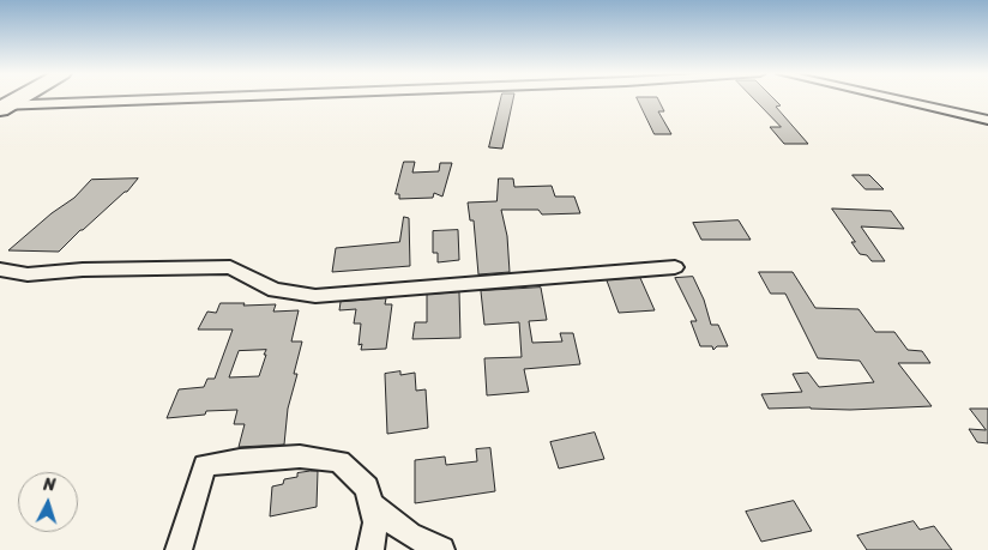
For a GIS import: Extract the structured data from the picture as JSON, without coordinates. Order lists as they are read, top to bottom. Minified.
{"north":"top"}
